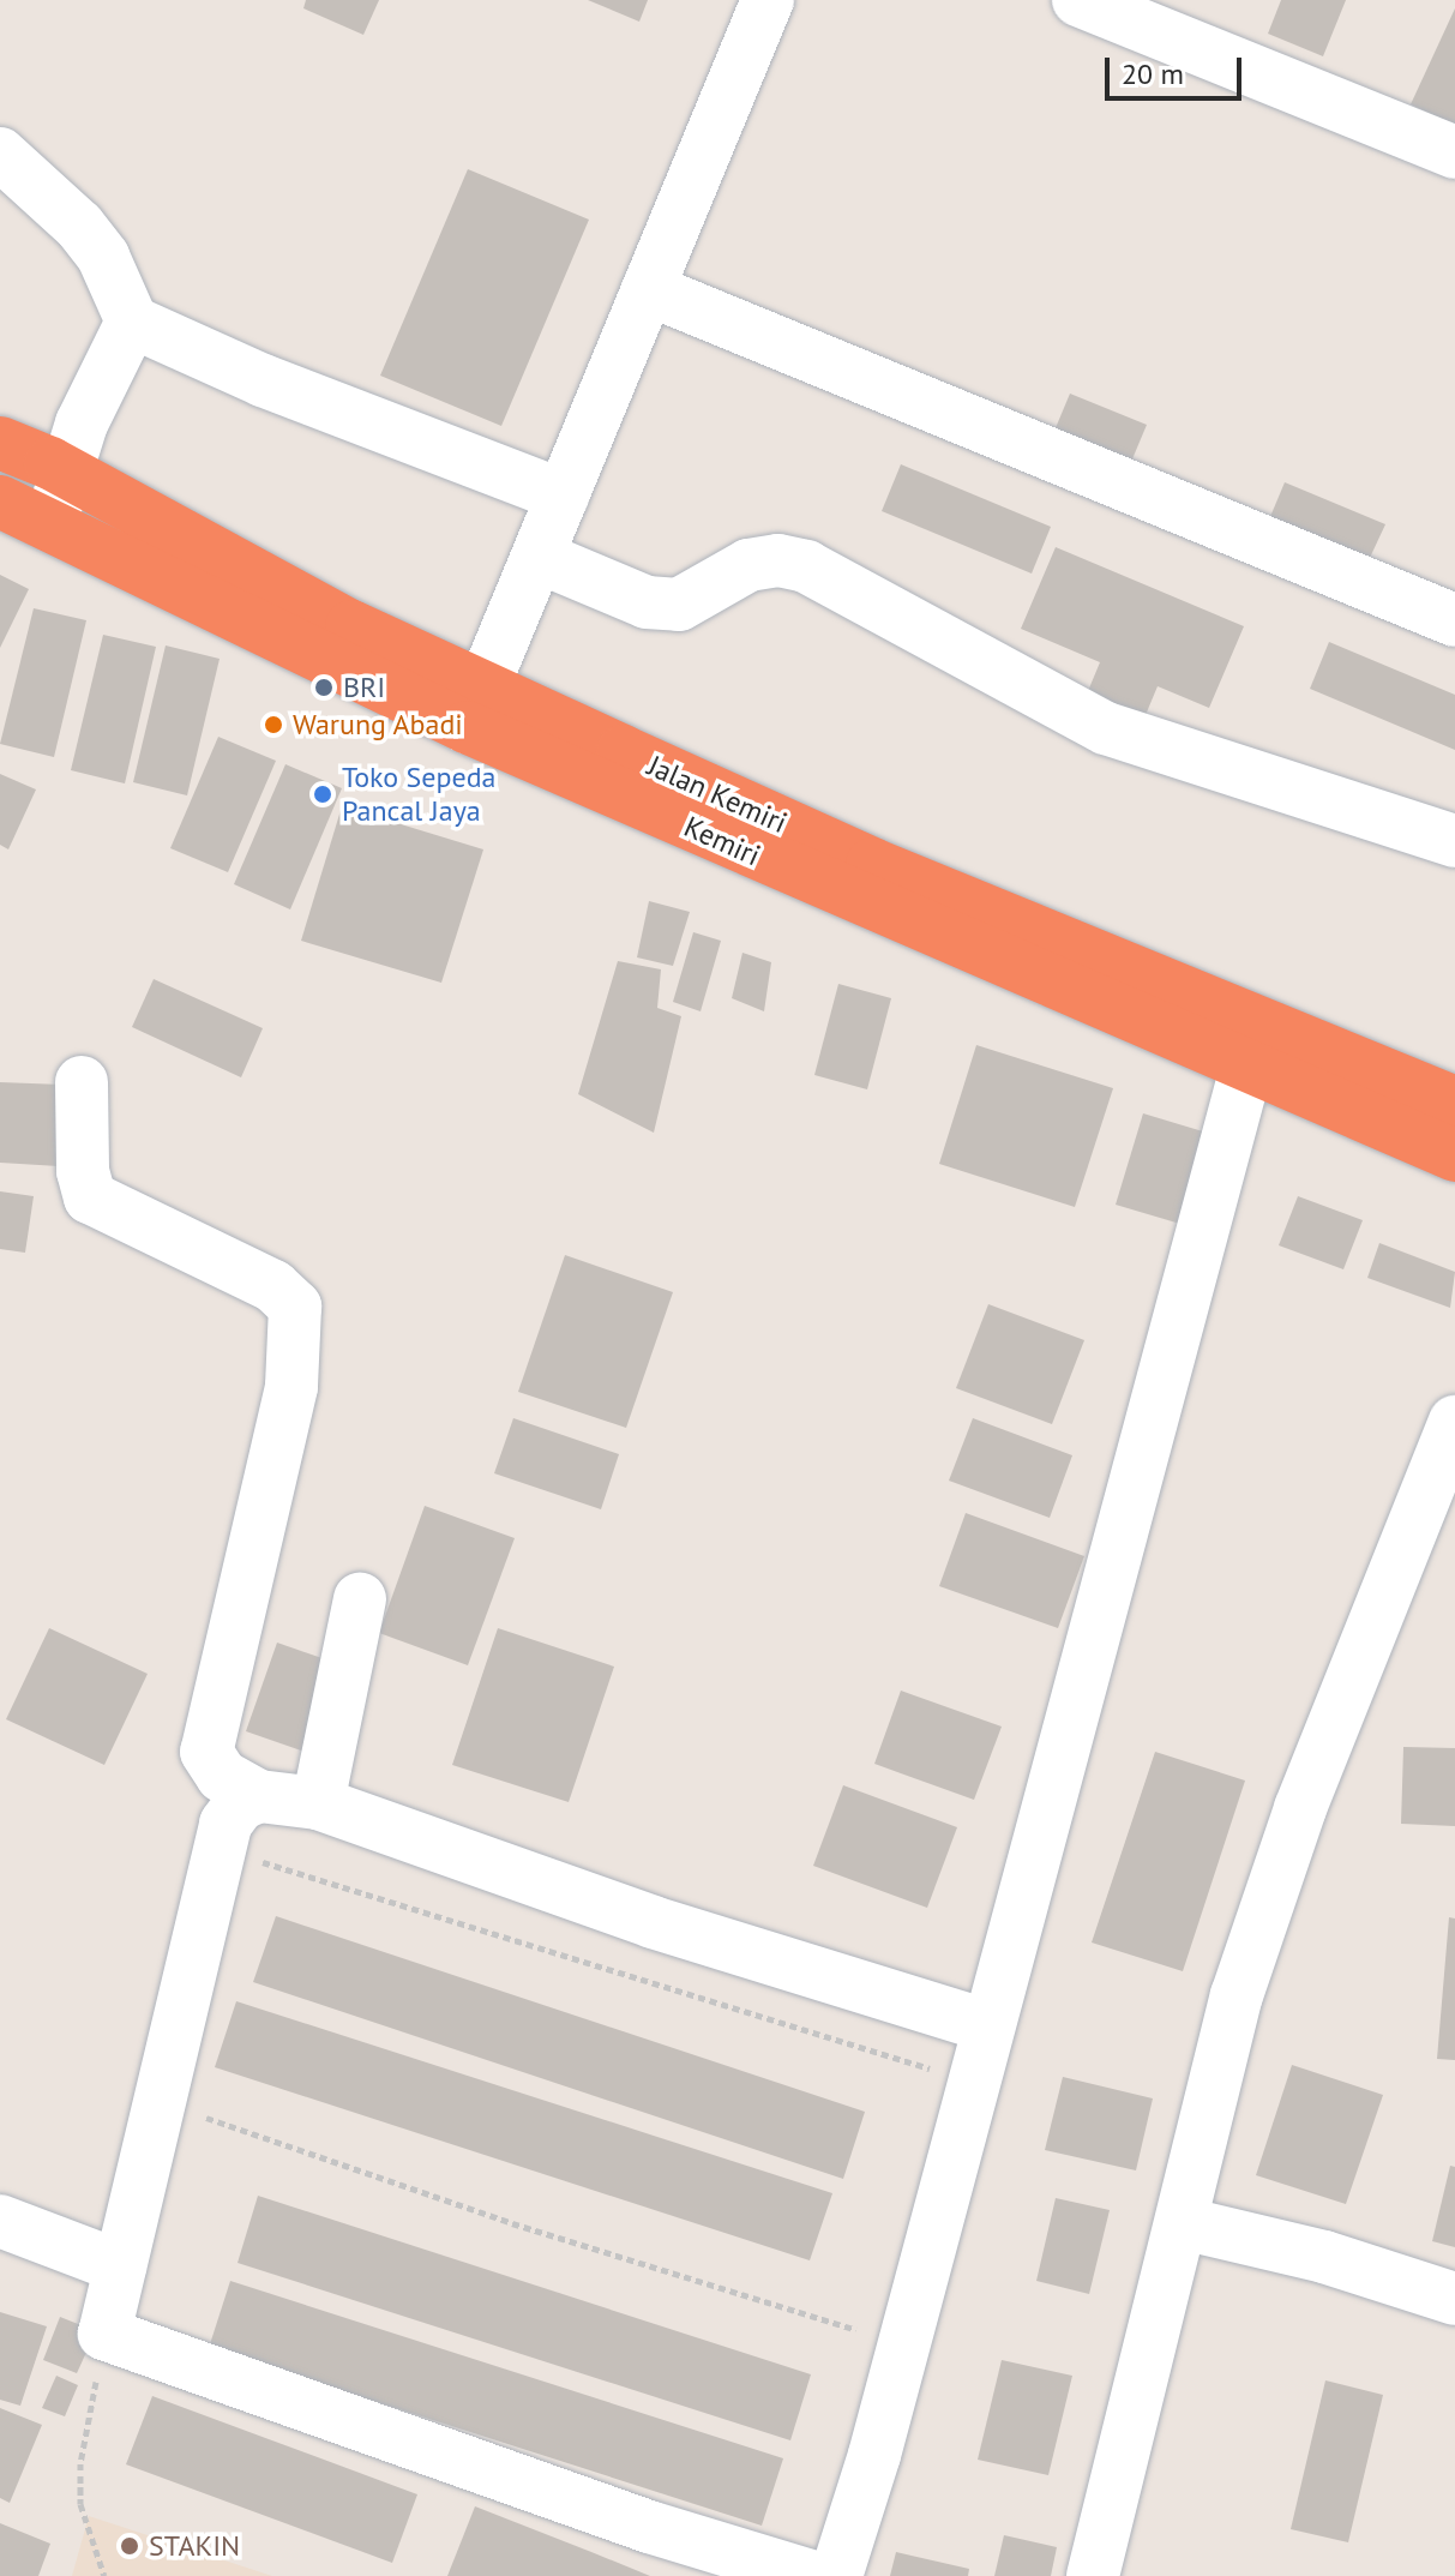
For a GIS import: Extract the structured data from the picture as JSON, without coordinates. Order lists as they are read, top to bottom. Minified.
{"streets":{"highway":["Jalan Kemiri","Kemiri"]},"crossings":[["Jalan Kemiri","Kemiri"]],"places":["BRI","Warung Abadi","Toko Sepeda Pancal Jaya","STAKIN"],"scale_bar":"20 m"}
